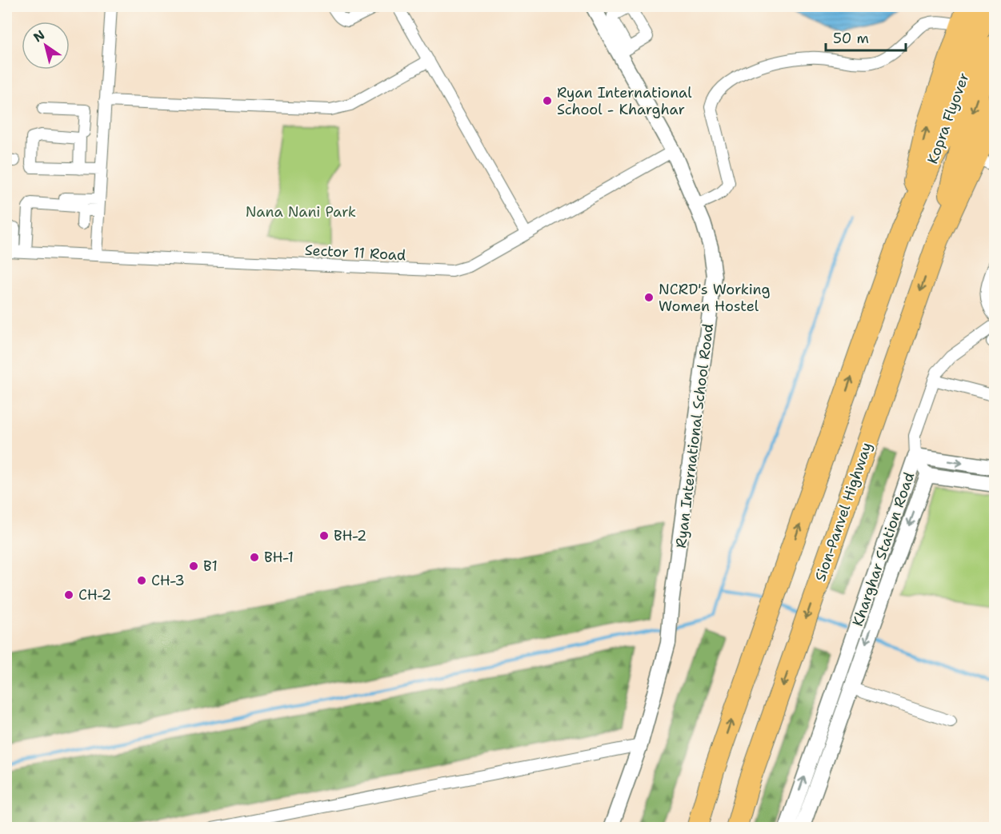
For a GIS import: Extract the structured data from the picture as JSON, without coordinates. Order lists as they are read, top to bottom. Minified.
{"streets":{"highway":["Kopra Flyover","Sion-Panvel Highway"],"street":["Sector 11 Road","Ryan International School Road","Kharghar Station Road"]},"crossings":[["Kopra Flyover","Sion-Panvel Highway"],["Sector 11 Road","Ryan International School Road"]],"parks":["Nana Nani Park"],"places":["Ryan International School - Kharghar","NCRD's Working Women Hostel","BH-2","BH-1","B1","CH-3","CH-2"],"scale_bar":"50 m","north":"top left"}
